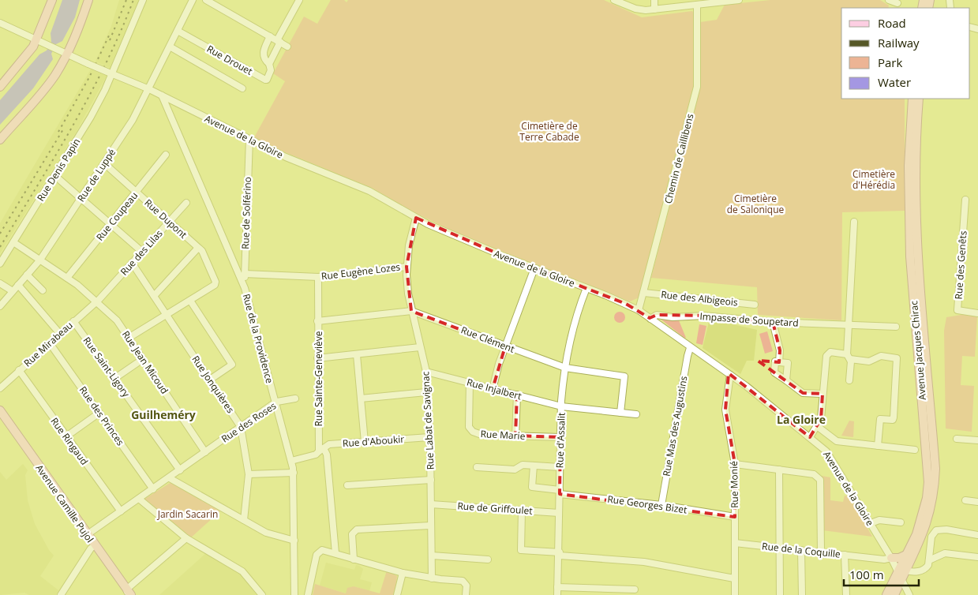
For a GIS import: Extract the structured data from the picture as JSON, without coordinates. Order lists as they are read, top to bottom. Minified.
{"streets":{"main road":["Avenue Jacques Chirac","Avenue Camille Pujol"],"street":["Rue Drouet","Avenue de la Gloire","Chemin de Caillibens","Rue Denis Papin","Rue de Luppé","Rue de Solférino","Rue Coupeau","Rue Dupont","Rue des Lilas","Rue des Genêts","Rue Eugène Lozes","Rue des Albigeois","Impasse de Soupetard","Rue de la Providence","Rue Clément","Rue Mirabeau","Rue Jean Micoud","Rue Saint-Ligory","Rue Sainte-Geneviève","Rue Jonquières","Rue Injalbert","Rue des Princes","Rue Labat de Savignac","Rue des Roses","Rue Mas des Augustins","Rue Marie","Rue d'Assalit","Rue Ringaud","Rue d'Aboukir","Rue Monié","Rue Georges Bizet","Rue de Griffoulet","Rue de la Coquille"]},"crossings":[["Rue Drouet","Rue de Luppé"],["Avenue de la Gloire","Chemin de Caillibens"],["Avenue de la Gloire","Rue Denis Papin"],["Avenue de la Gloire","Rue de Luppé"],["Avenue de la Gloire","Rue de Solférino"],["Avenue de la Gloire","Impasse de Soupetard"],["Avenue de la Gloire","Rue de la Providence"],["Avenue de la Gloire","Avenue Jacques Chirac"],["Avenue de la Gloire","Rue Labat de Savignac"],["Avenue de la Gloire","Rue Mas des Augustins"],["Avenue de la Gloire","Rue d'Assalit"],["Avenue de la Gloire","Rue Monié"],["Avenue de la Gloire","Rue de la Coquille"],["Chemin de Caillibens","Rue des Albigeois"],["Rue Denis Papin","Rue Jean Micoud"],["Rue de Luppé","Rue Dupont"],["Rue de Luppé","Rue Jean Micoud"],["Rue de Solférino","Rue Eugène Lozes"],["Rue de Solférino","Rue de la Providence"],["Rue Coupeau","Rue Dupont"],["Rue Coupeau","Rue Jean Micoud"],["Rue Dupont","Rue des Lilas"],["Rue des Lilas","Rue Mirabeau"],["Rue des Lilas","Rue Jean Micoud"],["Rue des Lilas","Rue Jonquières"],["Rue Eugène Lozes","Rue de la Providence"],["Rue Eugène Lozes","Rue Sainte-Geneviève"],["Rue Eugène Lozes","Rue Labat de Savignac"],["Rue de la Providence","Rue des Roses"],["Rue Clément","Rue Injalbert"],["Rue Clément","Rue Labat de Savignac"],["Rue Clément","Rue d'Assalit"],["Rue Mirabeau","Rue Jean Micoud"],["Rue Mirabeau","Rue Saint-Ligory"],["Rue Mirabeau","Rue des Princes"],["Rue Mirabeau","Rue Ringaud"],["Rue Jean Micoud","Rue des Roses"],["Rue Sainte-Geneviève","Rue d'Aboukir"],["Rue Jonquières","Rue des Roses"],["Rue Injalbert","Rue Labat de Savignac"],["Rue Injalbert","Rue Marie"],["Rue Injalbert","Rue d'Assalit"],["Rue Labat de Savignac","Rue d'Aboukir"],["Rue Labat de Savignac","Rue de Griffoulet"],["Rue Mas des Augustins","Rue Georges Bizet"],["Rue Marie","Rue d'Assalit"],["Rue d'Assalit","Rue Georges Bizet"],["Rue d'Assalit","Rue de Griffoulet"],["Rue Monié","Rue Georges Bizet"],["Rue Monié","Rue de la Coquille"]],"districts":["Guilheméry","La Gloire"],"parks":["Cimetière de Terre Cabade","Cimetière d'Hérédia","Cimetière de Salonique","Jardin Sacarin"],"legend":["Road","Railway","Park","Water"],"scale_bar":"100 m"}
